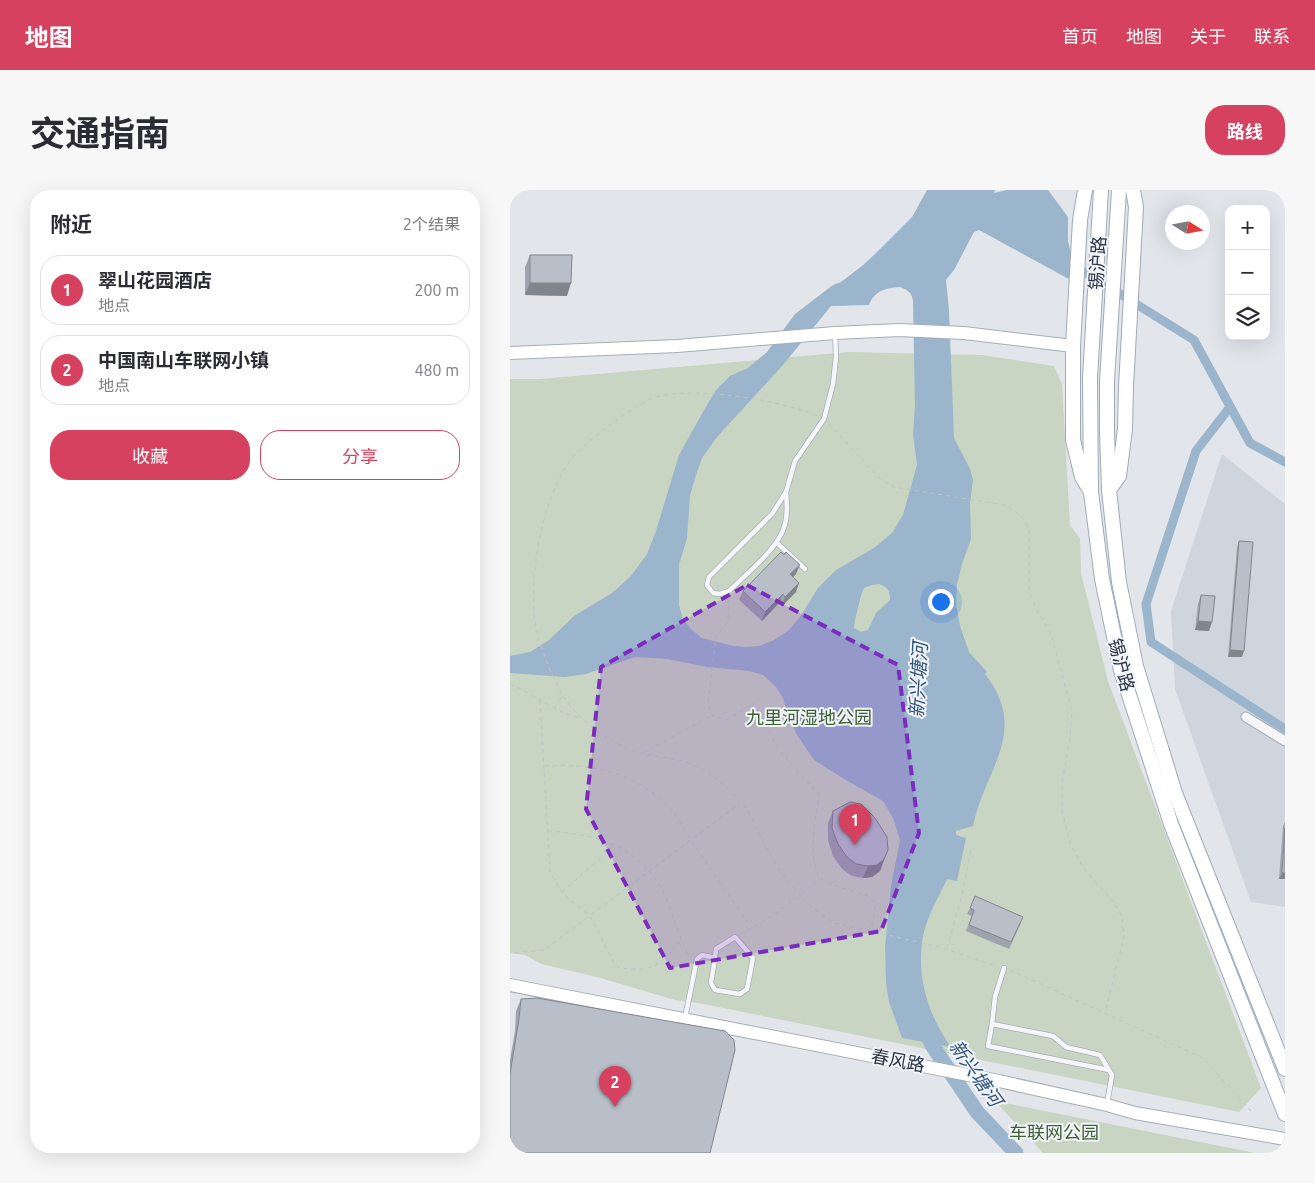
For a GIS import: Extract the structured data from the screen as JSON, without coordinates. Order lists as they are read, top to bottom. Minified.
{"streets":{"main road":["锡沪路","春风路"]},"water":["新兴塘河"],"parks":["九里河湿地公园","车联网公园"],"north":"right","page":{"header":"地图","nav":["首页","地图","关于","联系"],"title":"交通指南","buttons":["路线",["收藏","分享"]],"heading":["附近","2个结果"],"map_buttons":["+","−"],"list":[{"mark":"1","name":"翠山花园酒店","note":"地点","value":"200 m"},{"mark":"2","name":"中国南山车联网小镇","note":"地点","value":"480 m"}],"pins":["1","2"]}}
